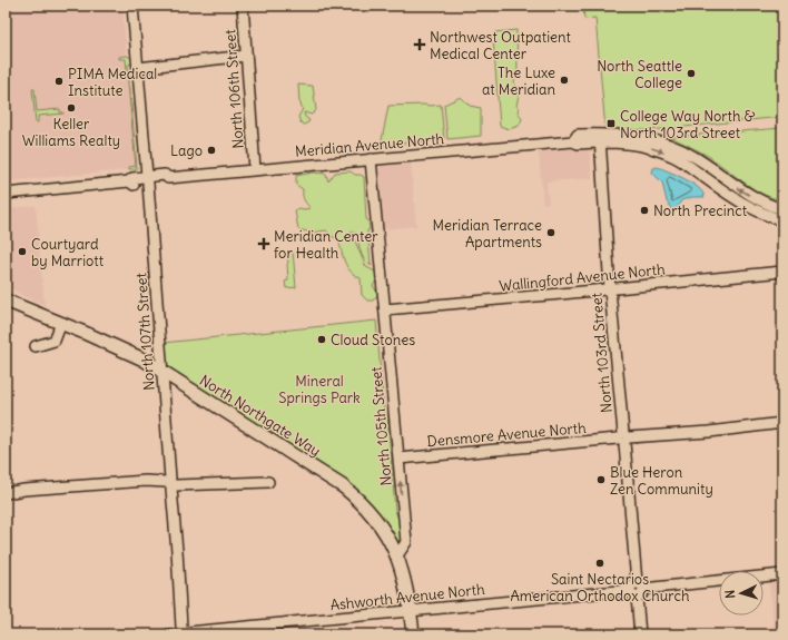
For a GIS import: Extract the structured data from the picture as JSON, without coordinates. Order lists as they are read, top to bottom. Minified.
{"streets":{"main road":["North Northgate Way"],"street":["North 106th Street","Meridian Avenue North","Wallingford Avenue North","North 107th Street","North 103rd Street","North 105th Street","Densmore Avenue North","Ashworth Avenue North"]},"crossings":[["North 106th Street","Meridian Avenue North"],["Meridian Avenue North","North 107th Street"],["Meridian Avenue North","North 105th Street"],["Wallingford Avenue North","North 103rd Street"],["Wallingford Avenue North","North 105th Street"],["North 107th Street","North Northgate Way"],["North 107th Street","Ashworth Avenue North"],["North 103rd Street","Densmore Avenue North"],["North 103rd Street","Ashworth Avenue North"],["North Northgate Way","North 105th Street"],["North Northgate Way","Ashworth Avenue North"],["North 105th Street","Densmore Avenue North"]],"parks":["Mineral Springs Park"],"places":{"health":["Northwest Outpatient Medical Center","Meridian Center for Health"],"other":["North Seattle College","The Luxe at Meridian","PIMA Medical Institute","Keller Williams Realty","Lago","North Precinct","Meridian Terrace Apartments","Courtyard by Marriott","Cloud Stones","Blue Heron Zen Community","Saint Nectarios American Orthodox Church"],"transit":["College Way North & North 103rd Street"]},"north":"left"}
